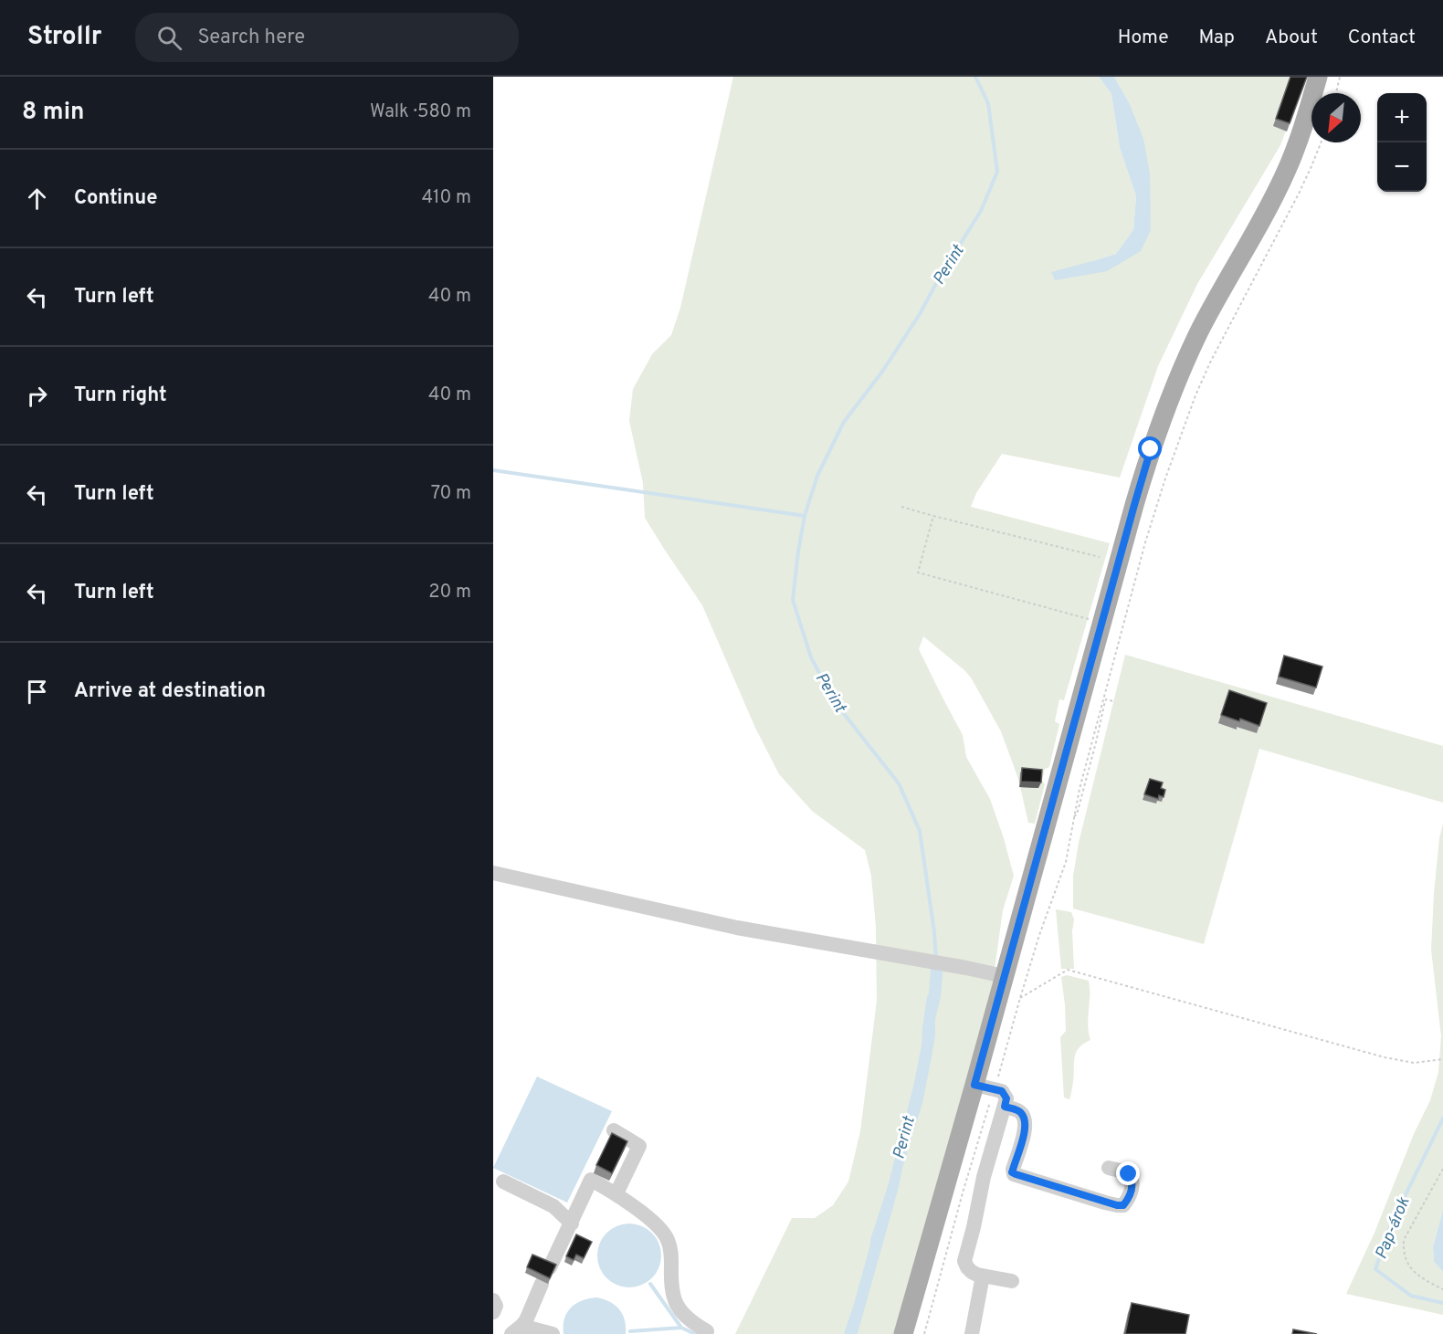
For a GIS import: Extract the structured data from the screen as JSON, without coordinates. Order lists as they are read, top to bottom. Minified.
{"water":["Perint","Pap-árok"],"north":"bottom left","page":{"header":"Strollr","search":"Search here","nav":["Home","Map","About","Contact"],"heading":["8 min","Walk · 580 m"],"map_buttons":["+","−"],"list":[["Continue","410 m"],["Turn left","40 m"],["Turn right","40 m"],["Turn left","70 m"],["Turn left","20 m"],"Arrive at destination"]}}
